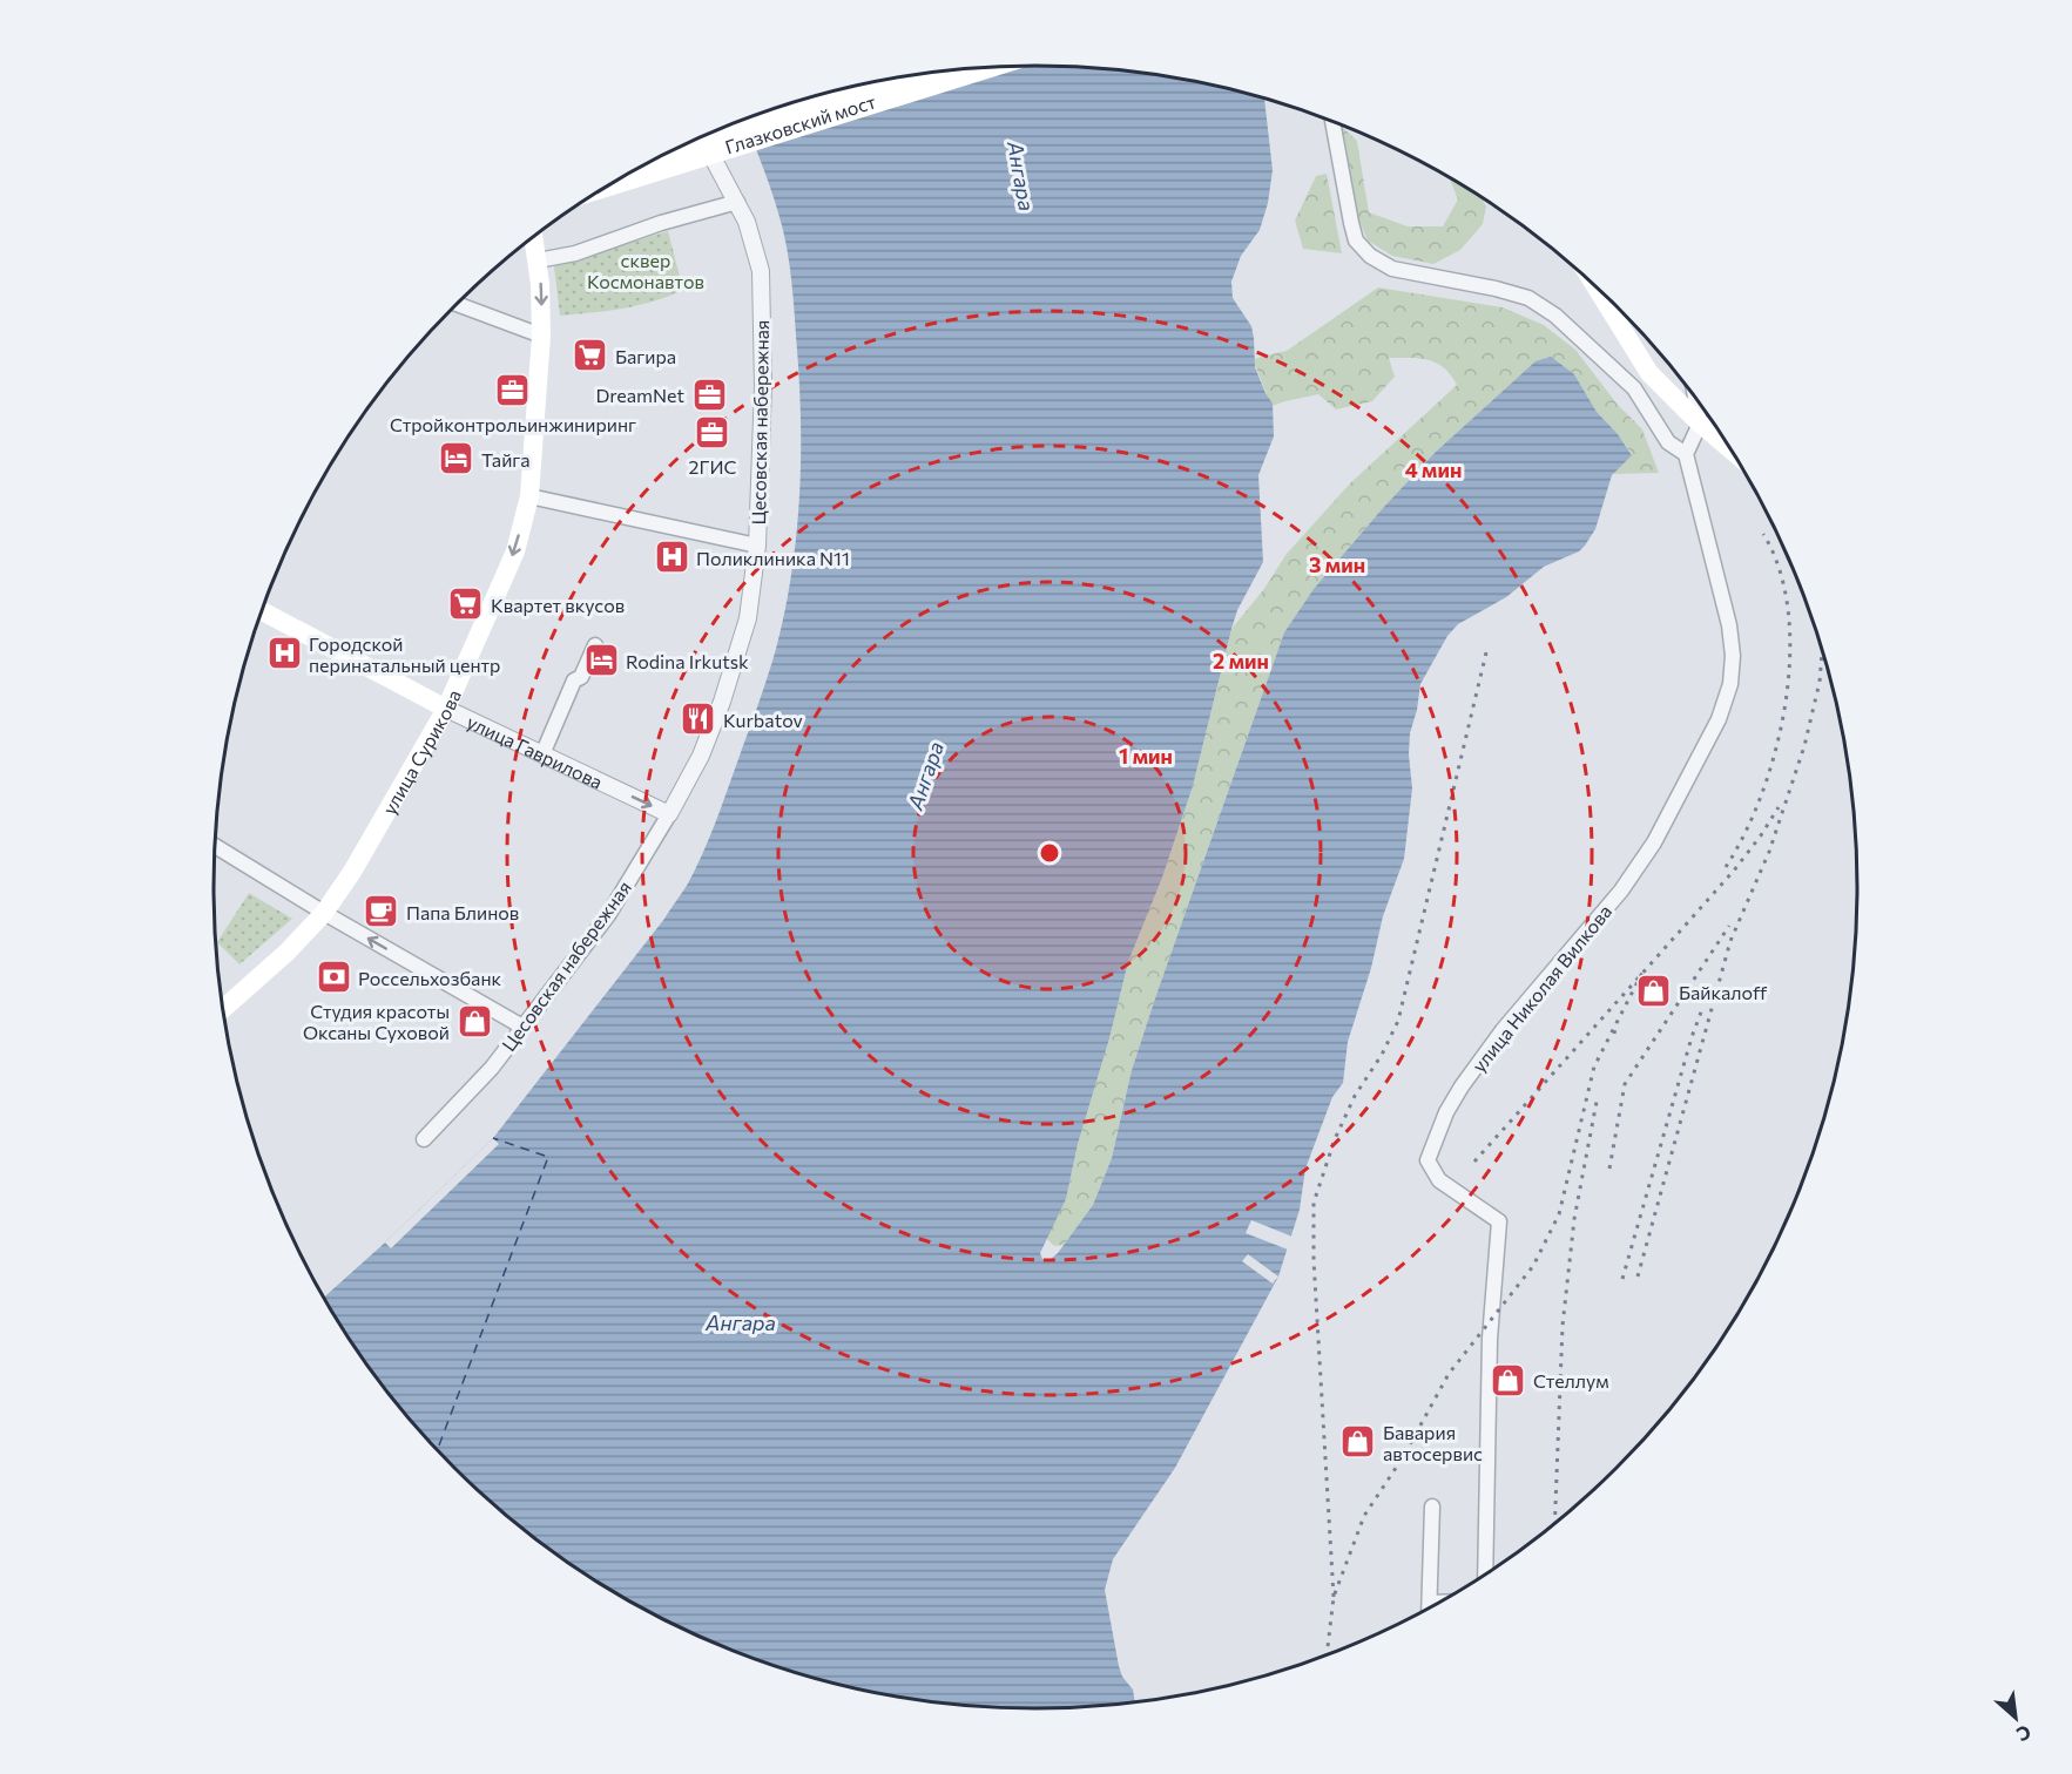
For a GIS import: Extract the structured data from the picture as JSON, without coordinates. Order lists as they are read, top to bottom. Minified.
{"streets":{"main road":["Глазковский мост","улица Гаврилова","улица Сурикова"],"street":["Цесовская набережная","улица Николая Вилкова"]},"crossings":[["Цесовская набережная","улица Гаврилова"],["улица Гаврилова","улица Сурикова"]],"water":["Ангара"],"parks":["сквер Космонавтов"],"places":{"supermarket":["Багира","Квартет вкусов"],"office":["Стройконтрольинжиниринг","DreamNet","2ГИС"],"hotel":["Тайга","Rodina Irkutsk"],"hospital":["Поликлиника N11","Городской перинатальный центр"],"restaurant":["Kurbatov"],"cafe":["Папа Блинов"],"bank":["Россельхозбанк"],"shop":["Байкалoff","Студия красоты Оксаны Суховой","Стеллум","Бавария автосервис"]},"north":"bottom right","rings":["4 мин","3 мин","2 мин","1 мин"]}
